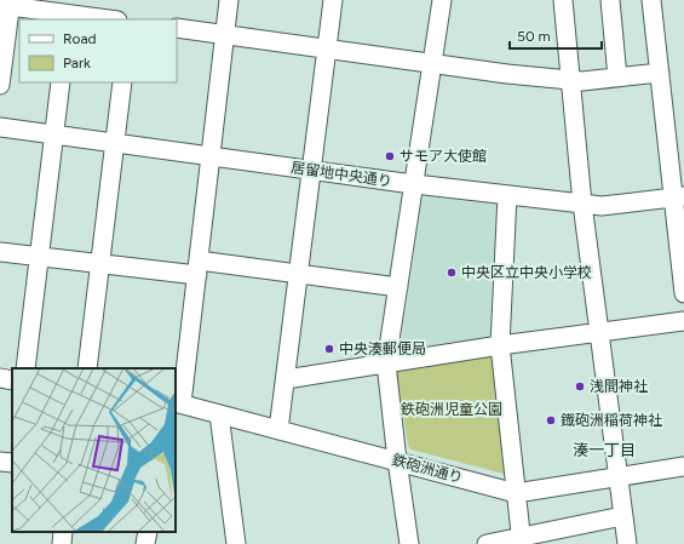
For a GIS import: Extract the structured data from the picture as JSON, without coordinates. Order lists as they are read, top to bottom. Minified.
{"streets":{"street":["居留地中央通り","鉄砲洲通り"]},"districts":["湊一丁目"],"parks":["鉄砲洲児童公園"],"places":["サモア大使館","中央区立中央小学校","中央湊郵便局","浅間神社","鐡砲洲稲荷神社"],"legend":["Road","Park"],"scale_bar":"50 m"}
